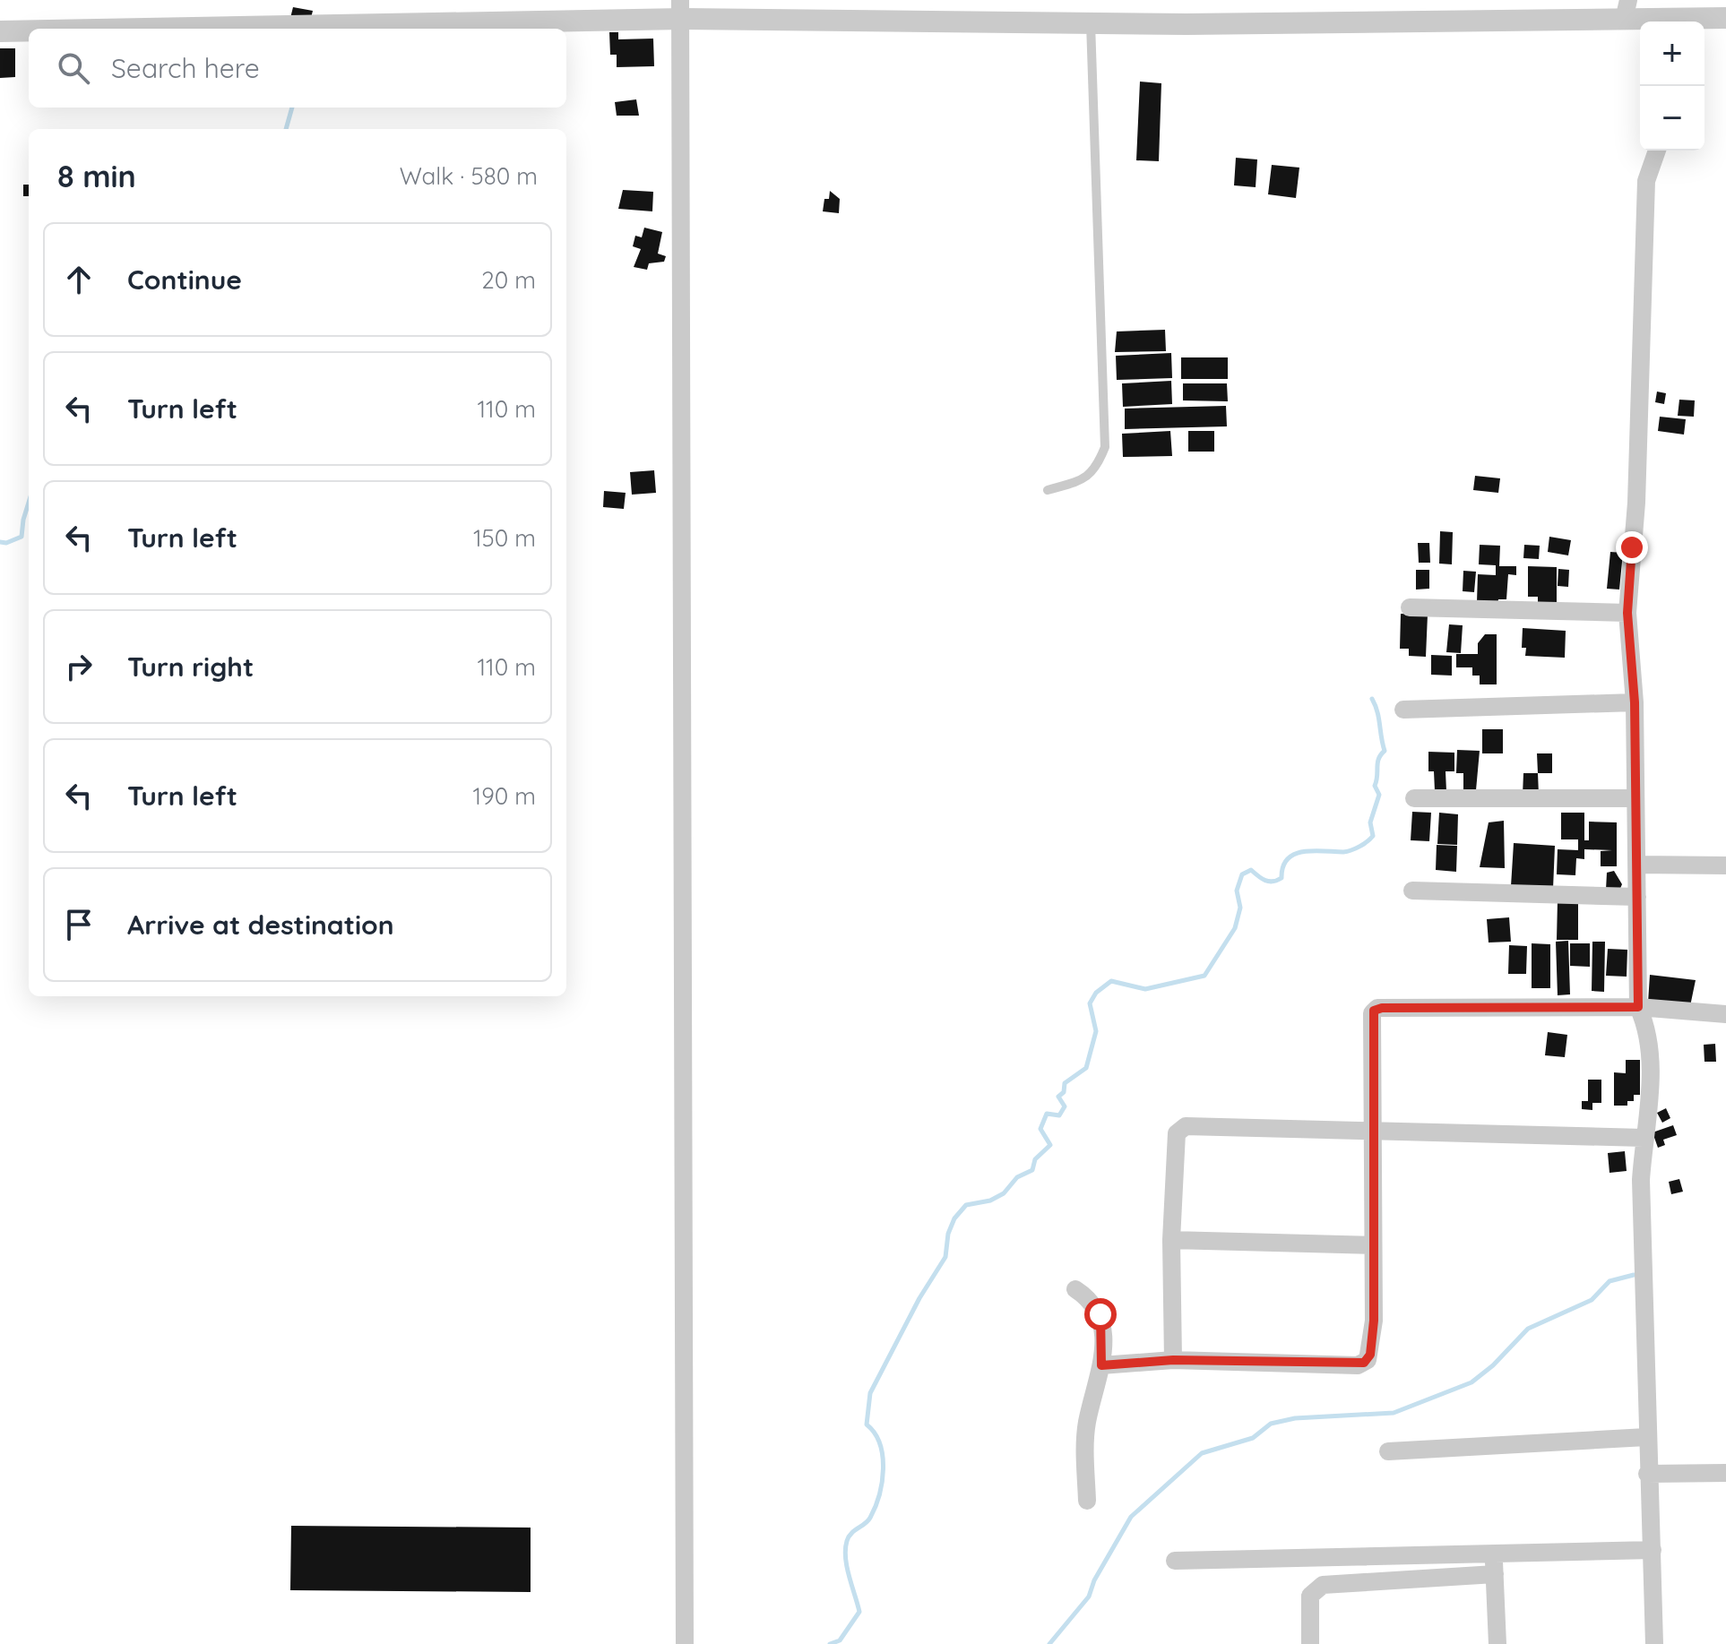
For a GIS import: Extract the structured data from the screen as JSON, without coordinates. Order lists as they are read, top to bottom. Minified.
{"page":{"map_buttons":["+","−"],"search":"Search here","heading":["8 min","Walk · 580 m"],"list":[["Continue","20 m"],["Turn left","110 m"],["Turn left","150 m"],["Turn right","110 m"],["Turn left","190 m"],"Arrive at destination"]}}
